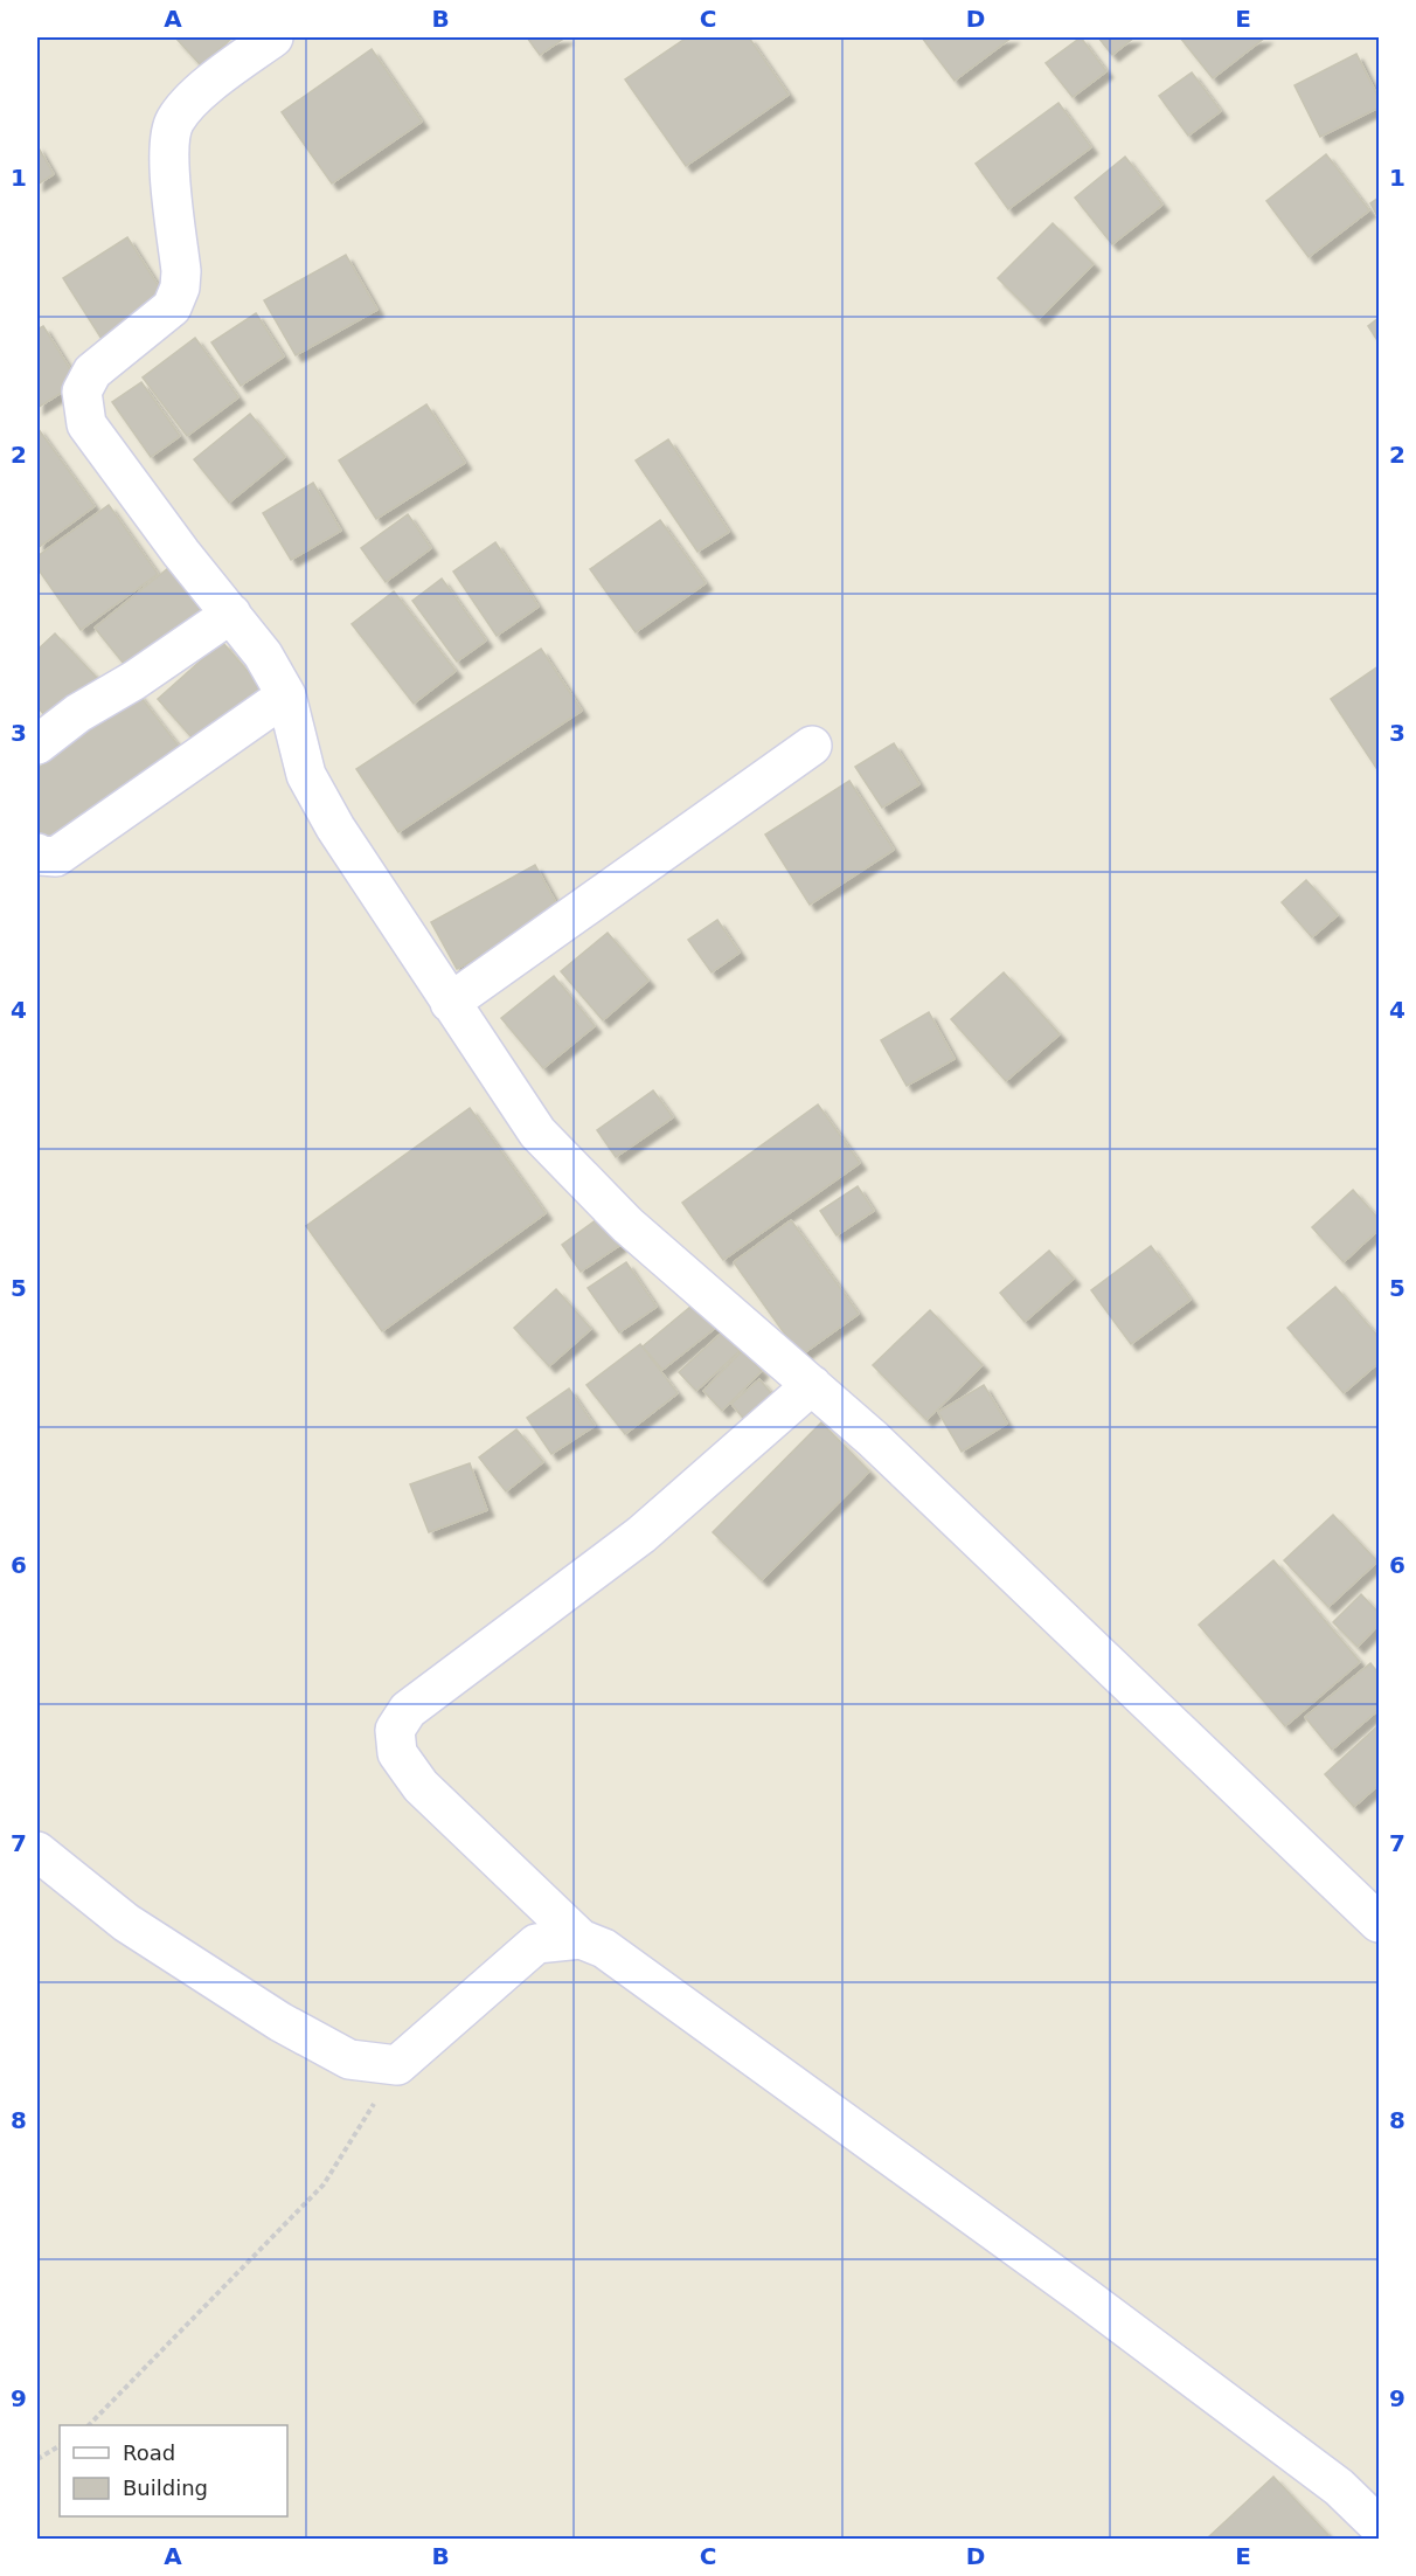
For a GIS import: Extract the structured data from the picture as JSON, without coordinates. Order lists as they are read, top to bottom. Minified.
{"legend":["Road","Building"],"grid":{"columns":["A","B","C","D","E"],"rows":["1","2","3","4","5","6","7","8","9"]}}
